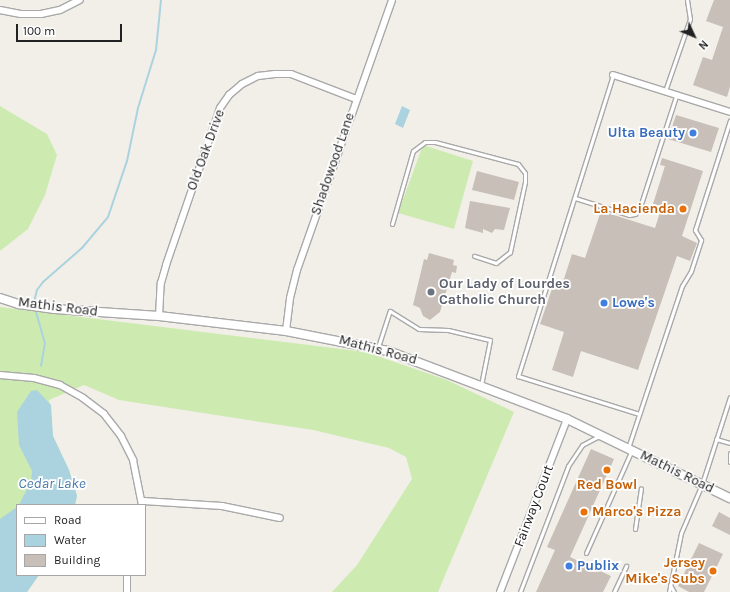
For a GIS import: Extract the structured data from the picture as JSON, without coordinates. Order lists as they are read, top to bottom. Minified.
{"streets":{"street":["Old Oak Drive","Shadowood Lane","Mathis Road","Fairway Court"]},"crossings":[["Old Oak Drive","Shadowood Lane"],["Old Oak Drive","Mathis Road"],["Shadowood Lane","Mathis Road"],["Mathis Road","Fairway Court"]],"water":["Cedar Lake"],"places":["Ulta Beauty","La Hacienda","Our Lady of Lourdes Catholic Church","Lowe's","Red Bowl","Marco's Pizza","Publix","Jersey Mike's Subs"],"legend":["Road","Water","Building"],"scale_bar":"100 m","north":"bottom right"}
